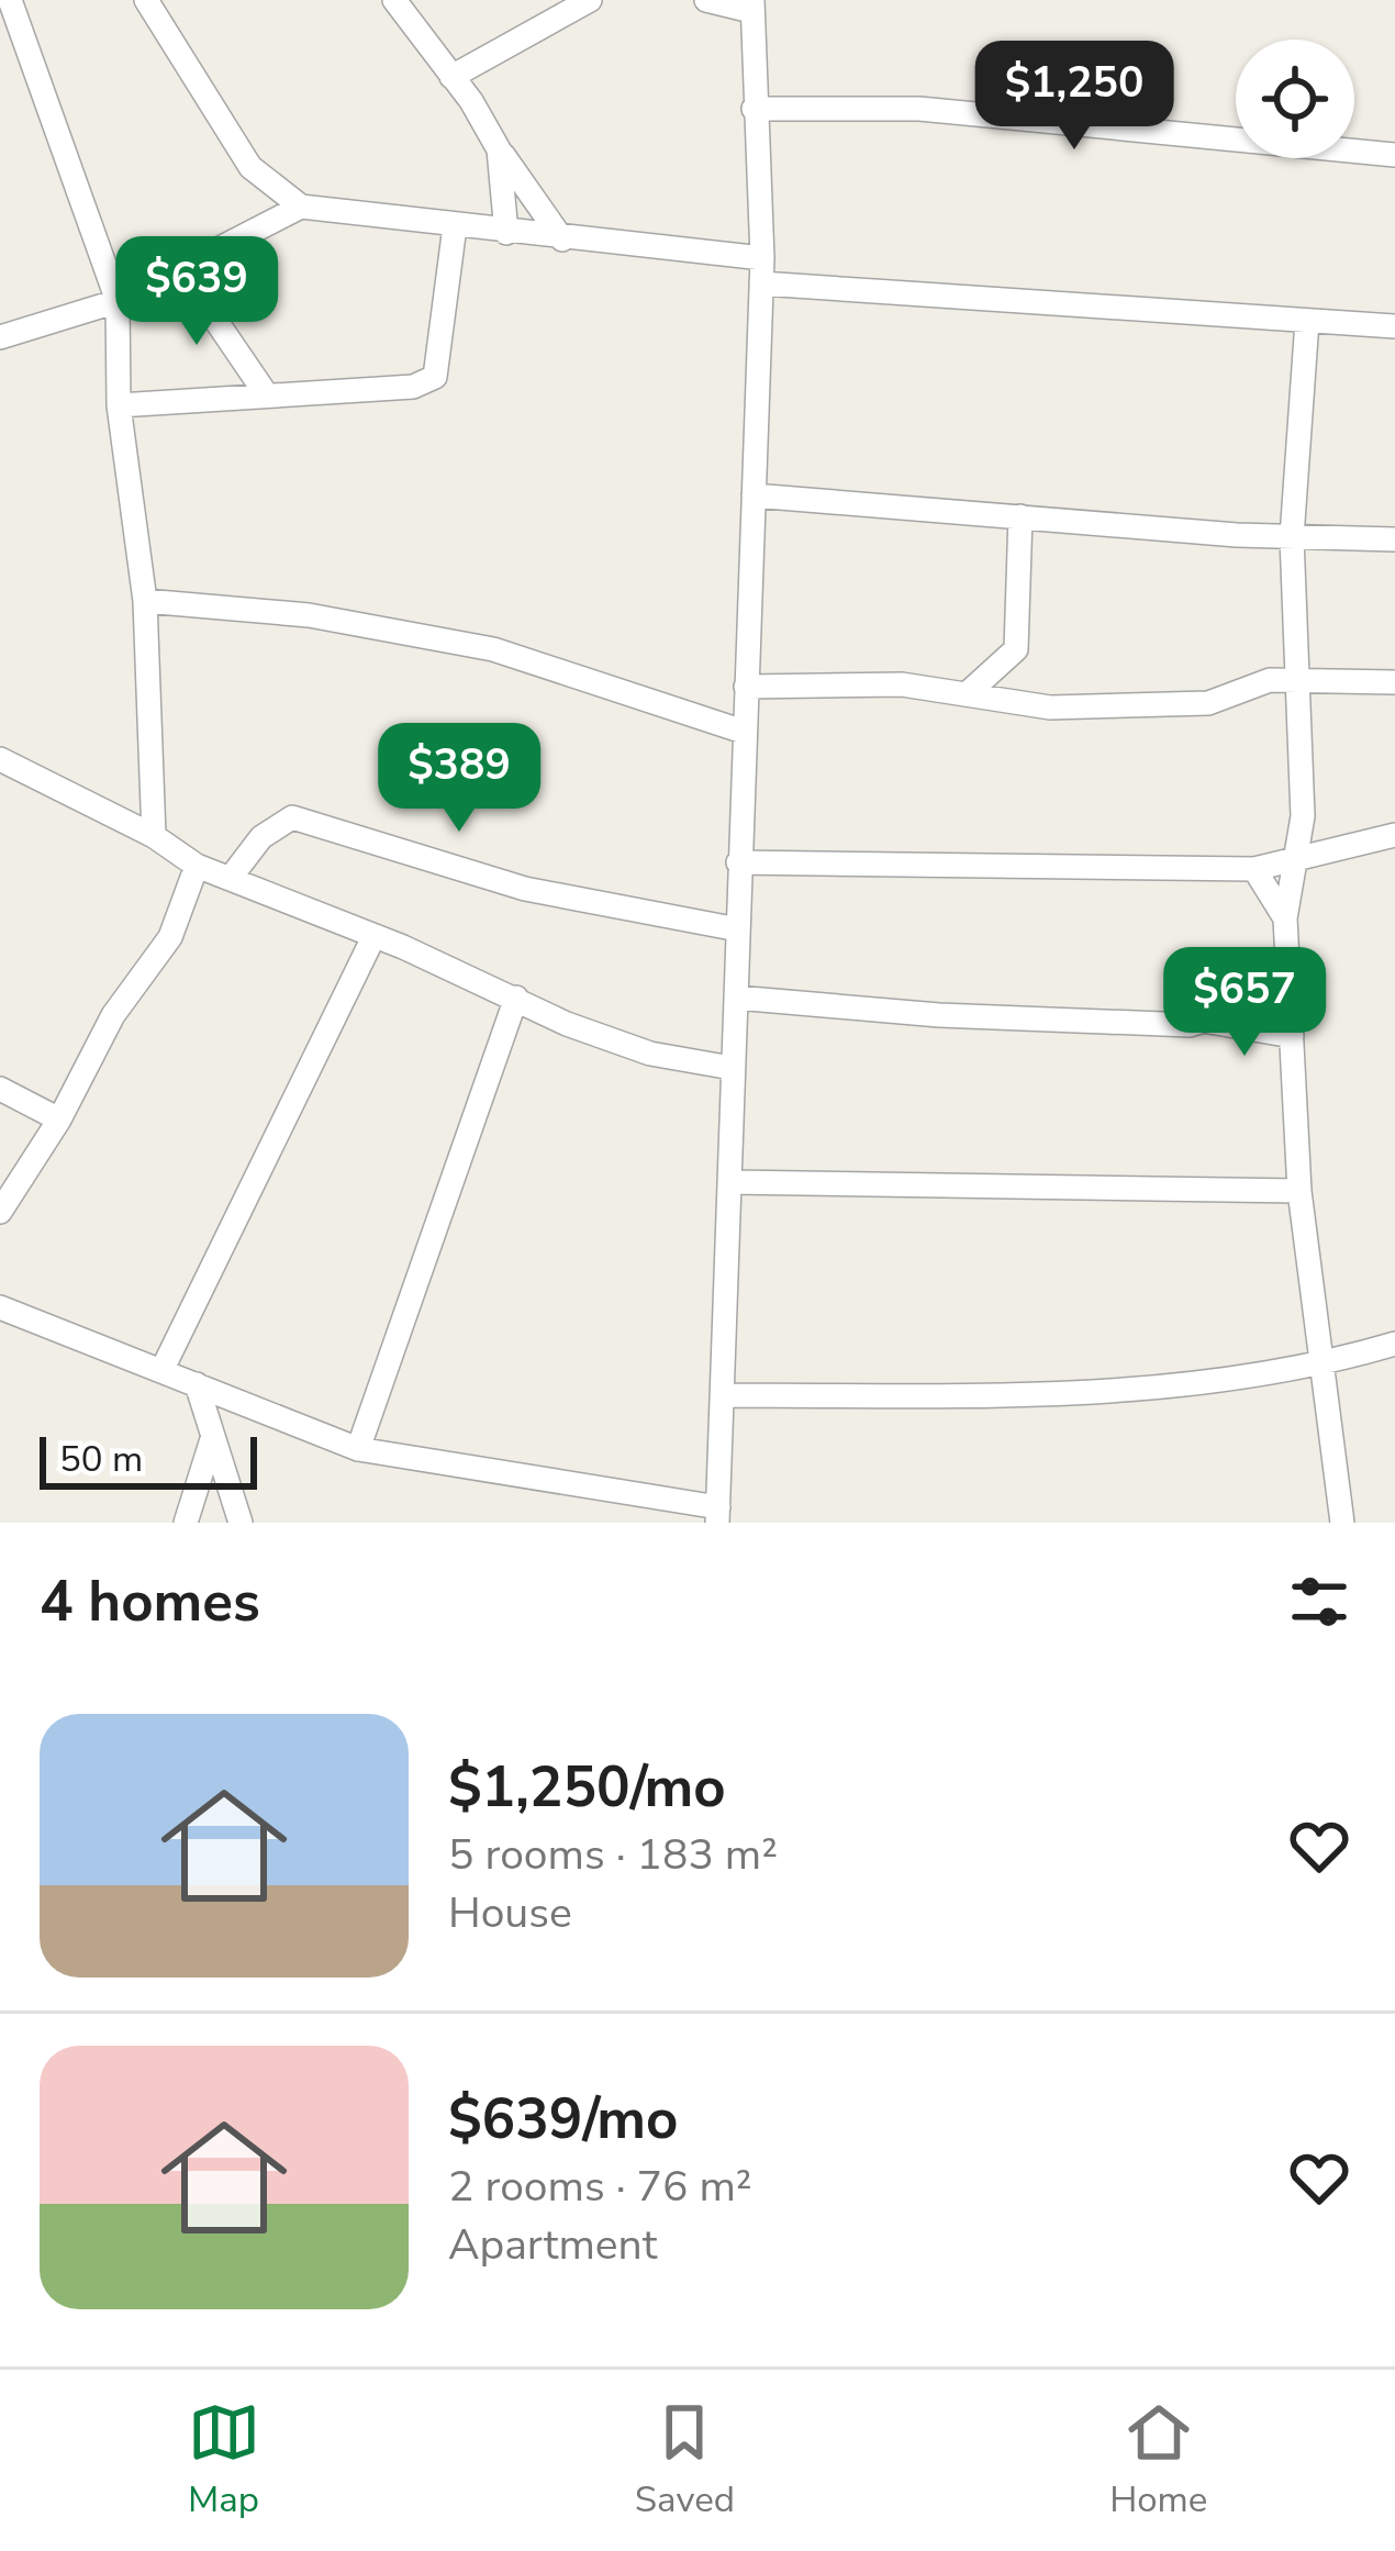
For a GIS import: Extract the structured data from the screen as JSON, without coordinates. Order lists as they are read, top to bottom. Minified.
{"scale_bar":"50 m","page":{"price":["$1,250","$639","$389","$657"],"scale":"50 m","heading":"4 homes","list":[{"name":"$1,250/mo","note":"5 rooms · 183 m² · House"},{"name":"$639/mo","note":"2 rooms · 76 m² · Apartment"}],"tabs":["Map","Saved","Home"]}}
